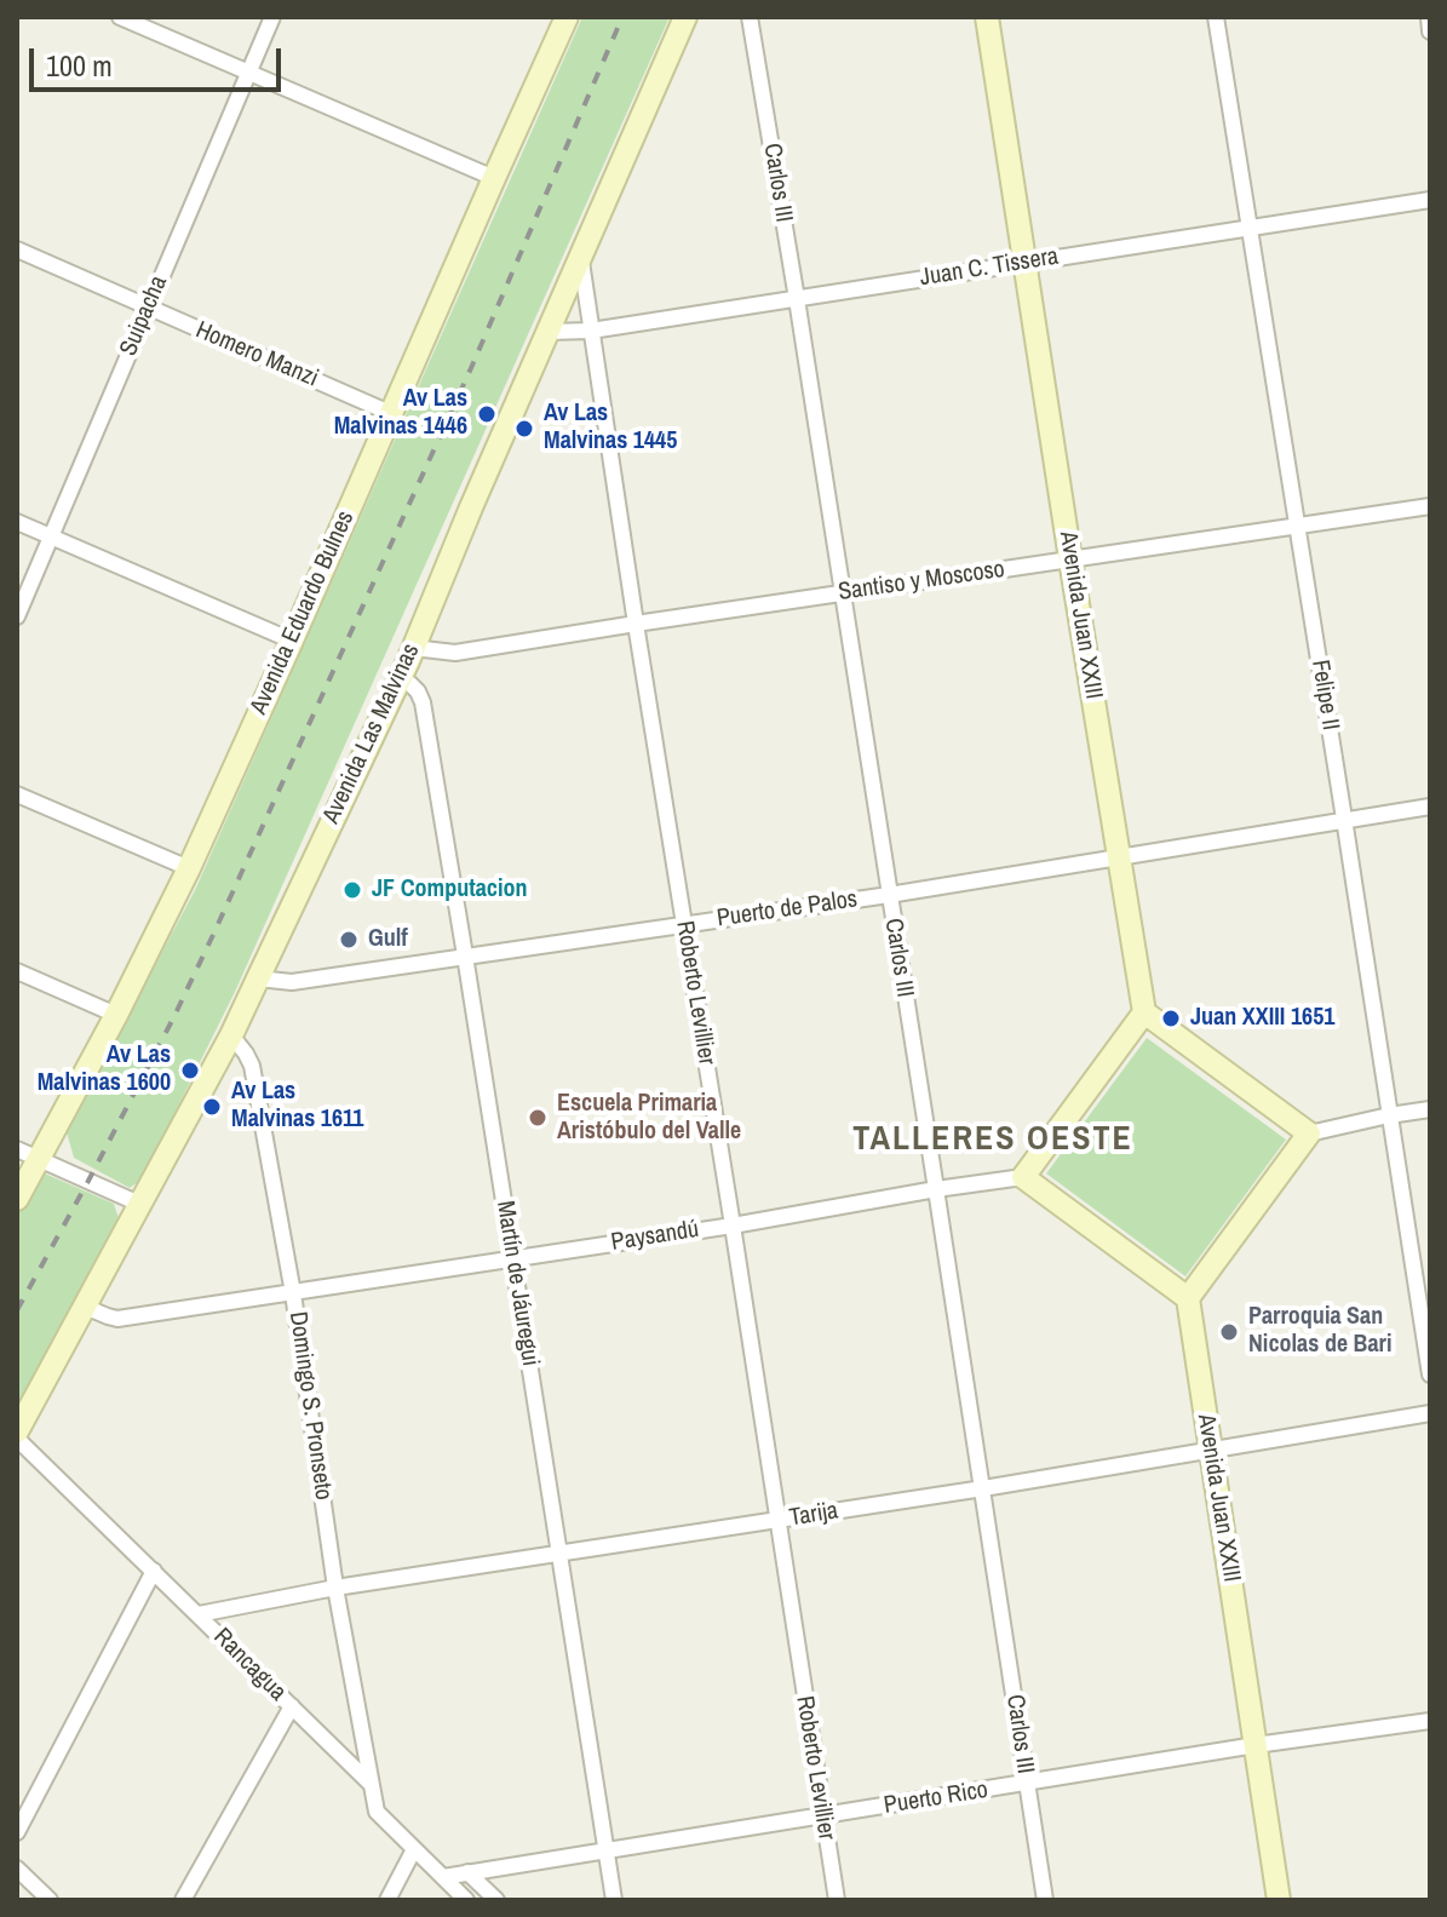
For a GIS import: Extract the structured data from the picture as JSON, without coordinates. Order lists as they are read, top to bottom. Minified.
{"streets":{"main road":["Avenida Eduardo Bulnes","Avenida Juan XXIII","Avenida Las Malvinas"],"street":["Carlos III","Juan C. Tissera","Suipacha","Homero Manzi","Santiso y Moscoso","Felipe II","Puerto de Palos","Roberto Levillier","Paysandú","Martín de Jáuregui","Domingo S. Pronseto","Tarija","Rancagua","Puerto Rico"]},"crossings":[["Carlos III","Juan C. Tissera"],["Carlos III","Santiso y Moscoso"],["Carlos III","Puerto de Palos"],["Carlos III","Paysandú"],["Carlos III","Tarija"],["Carlos III","Puerto Rico"],["Juan C. Tissera","Avenida Juan XXIII"],["Juan C. Tissera","Felipe II"],["Juan C. Tissera","Avenida Las Malvinas"],["Juan C. Tissera","Roberto Levillier"],["Suipacha","Homero Manzi"],["Homero Manzi","Avenida Eduardo Bulnes"],["Santiso y Moscoso","Avenida Juan XXIII"],["Santiso y Moscoso","Felipe II"],["Santiso y Moscoso","Avenida Las Malvinas"],["Santiso y Moscoso","Roberto Levillier"],["Avenida Juan XXIII","Puerto de Palos"],["Avenida Juan XXIII","Tarija"],["Avenida Juan XXIII","Puerto Rico"],["Felipe II","Puerto de Palos"],["Avenida Las Malvinas","Puerto de Palos"],["Avenida Las Malvinas","Roberto Levillier"],["Avenida Las Malvinas","Paysandú"],["Avenida Las Malvinas","Martín de Jáuregui"],["Avenida Las Malvinas","Domingo S. Pronseto"],["Avenida Las Malvinas","Rancagua"],["Puerto de Palos","Roberto Levillier"],["Puerto de Palos","Martín de Jáuregui"],["Roberto Levillier","Paysandú"],["Roberto Levillier","Tarija"],["Roberto Levillier","Puerto Rico"],["Paysandú","Martín de Jáuregui"],["Paysandú","Domingo S. Pronseto"],["Martín de Jáuregui","Tarija"],["Martín de Jáuregui","Puerto Rico"],["Domingo S. Pronseto","Tarija"],["Domingo S. Pronseto","Rancagua"],["Tarija","Rancagua"],["Rancagua","Puerto Rico"]],"districts":["TALLERES OESTE"],"places":["Av Las Malvinas 1446","Av Las Malvinas 1445","JF Computacion","Gulf","Juan XXIII 1651","Av Las Malvinas 1600","Av Las Malvinas 1611","Escuela Primaria Aristóbulo del Valle","Parroquia San Nicolas de Bari"],"scale_bar":"100 m"}
